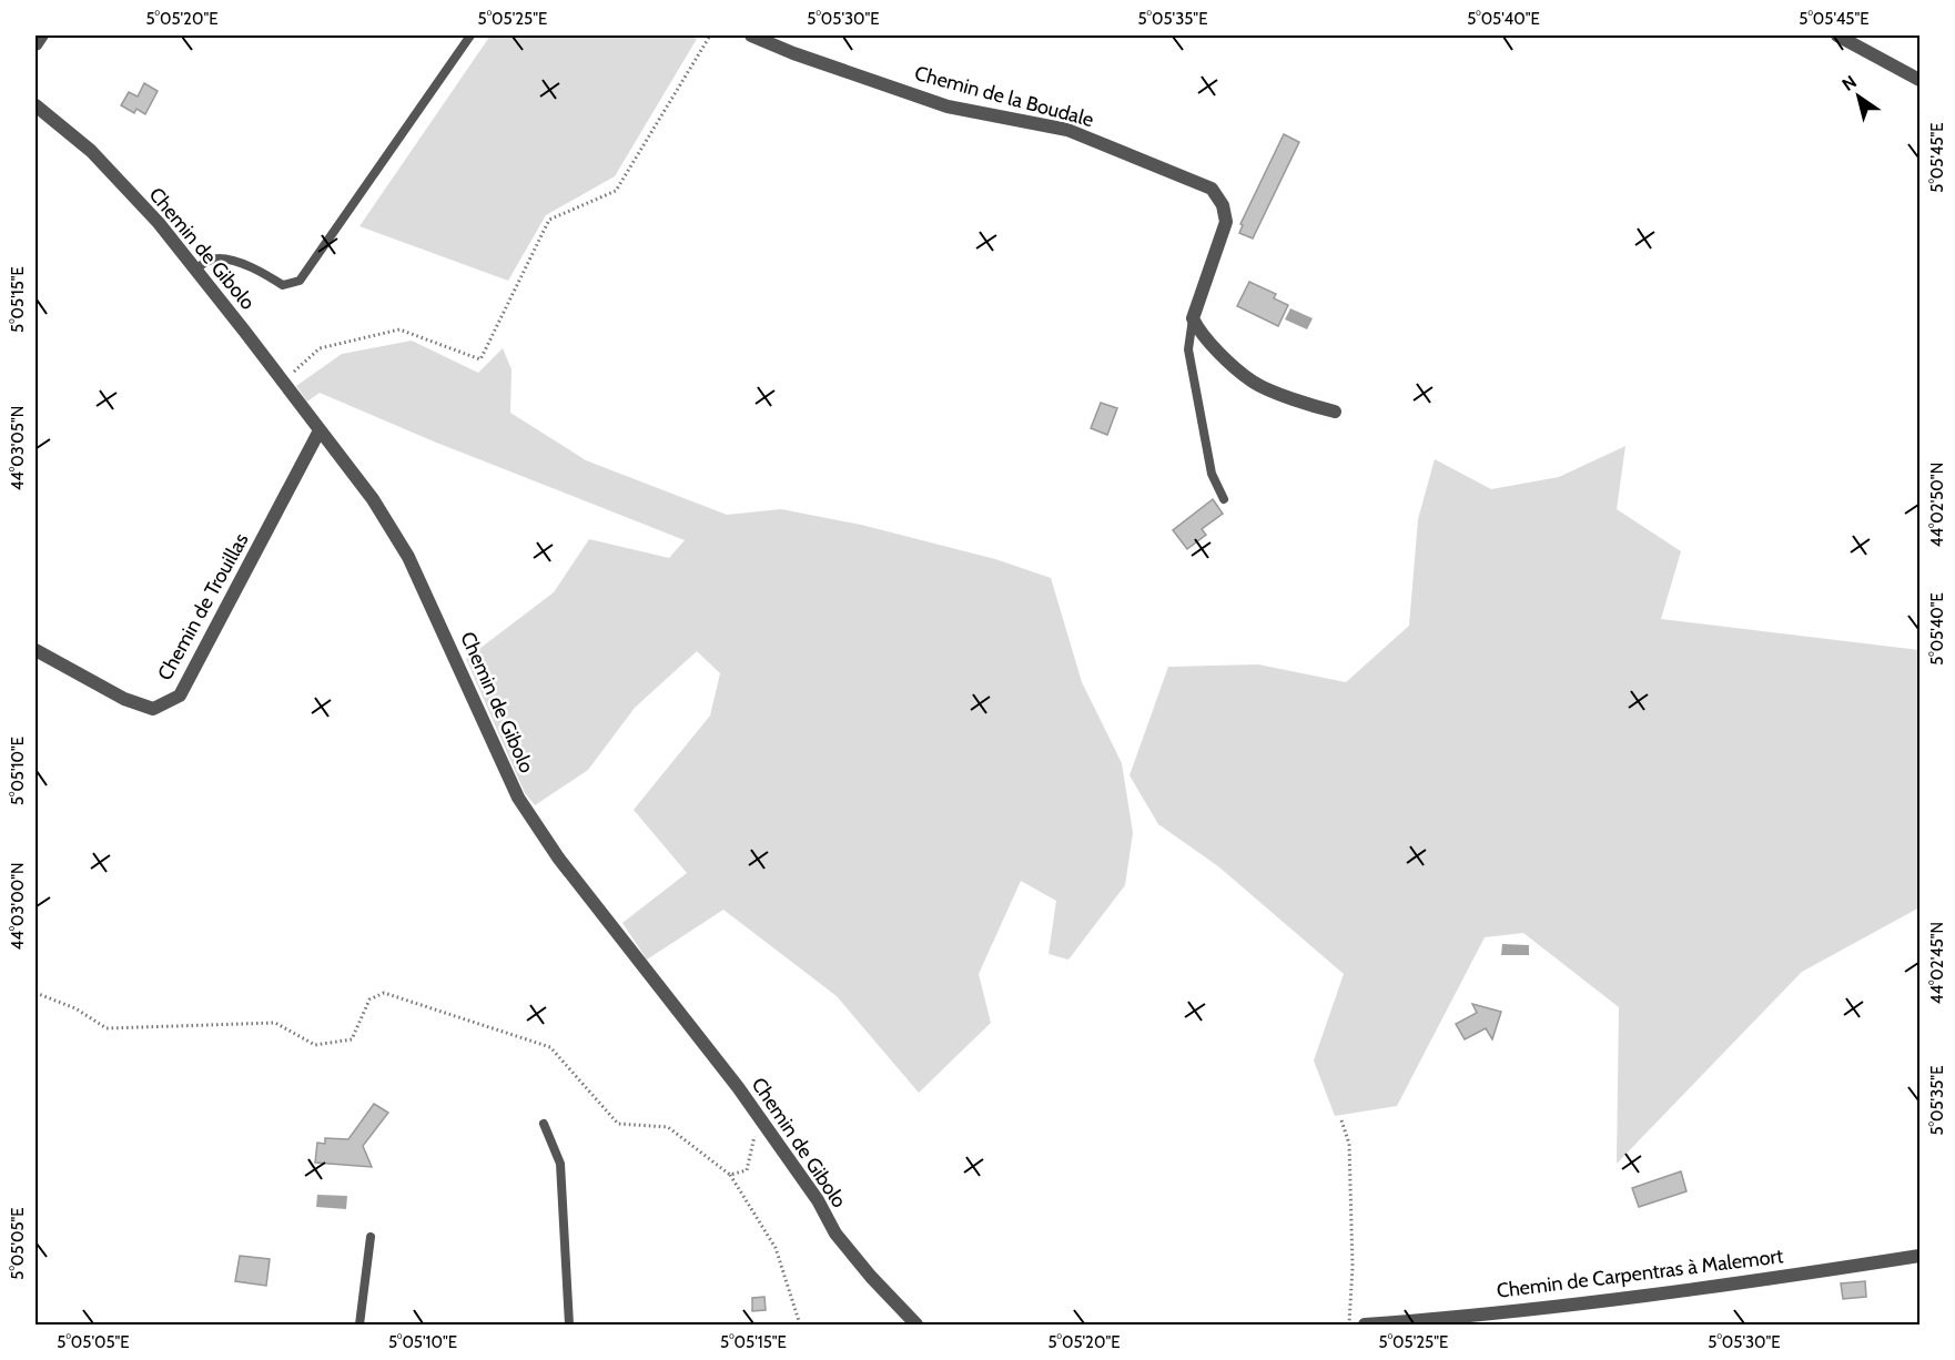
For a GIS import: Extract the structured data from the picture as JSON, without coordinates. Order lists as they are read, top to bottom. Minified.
{"streets":{"street":["Chemin de la Boudale","Chemin de Gibolo","Chemin de Trouillas","Chemin de Carpentras à Malemort"]},"crossings":[["Chemin de Gibolo","Chemin de Trouillas"]],"north":"top left","coordinates":["5°05'20\"E","5°05'25\"E","5°05'30\"E","5°05'35\"E","5°05'40\"E","5°05'45\"E","5°05'15\"E","44°03'05\"N","44°02'50\"N","5°05'10\"E","44°03'00\"N","44°02'45\"N","5°05'05\"E"]}
